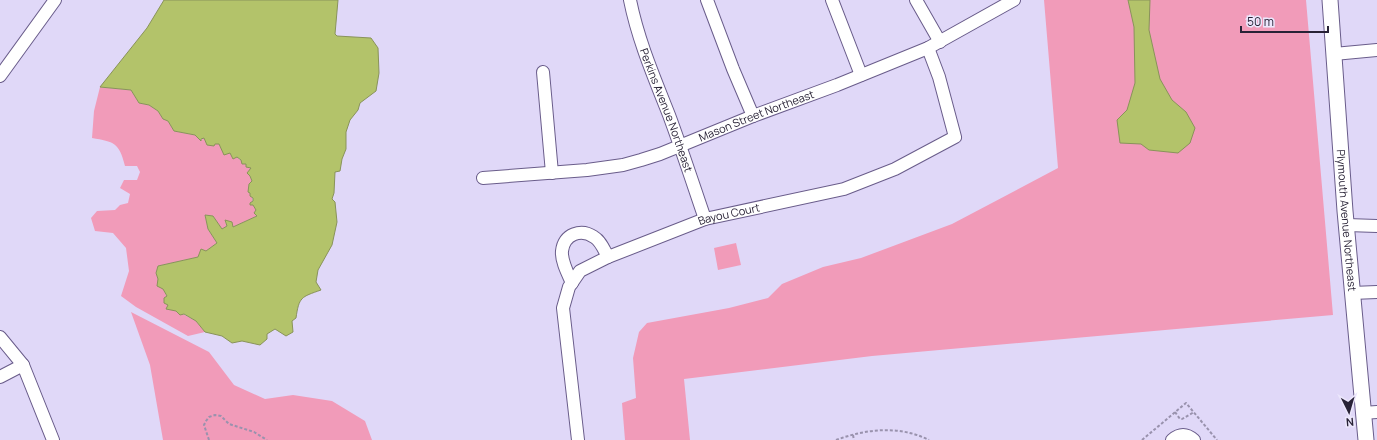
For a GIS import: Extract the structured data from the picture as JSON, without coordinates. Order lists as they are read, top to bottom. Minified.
{"streets":{"main road":["Plymouth Avenue Northeast"],"street":["Perkins Avenue Northeast","Mason Street Northeast","Bayou Court"]},"crossings":[["Perkins Avenue Northeast","Mason Street Northeast"],["Perkins Avenue Northeast","Bayou Court"],["Mason Street Northeast","Bayou Court"]],"scale_bar":"50 m","north":"bottom"}
